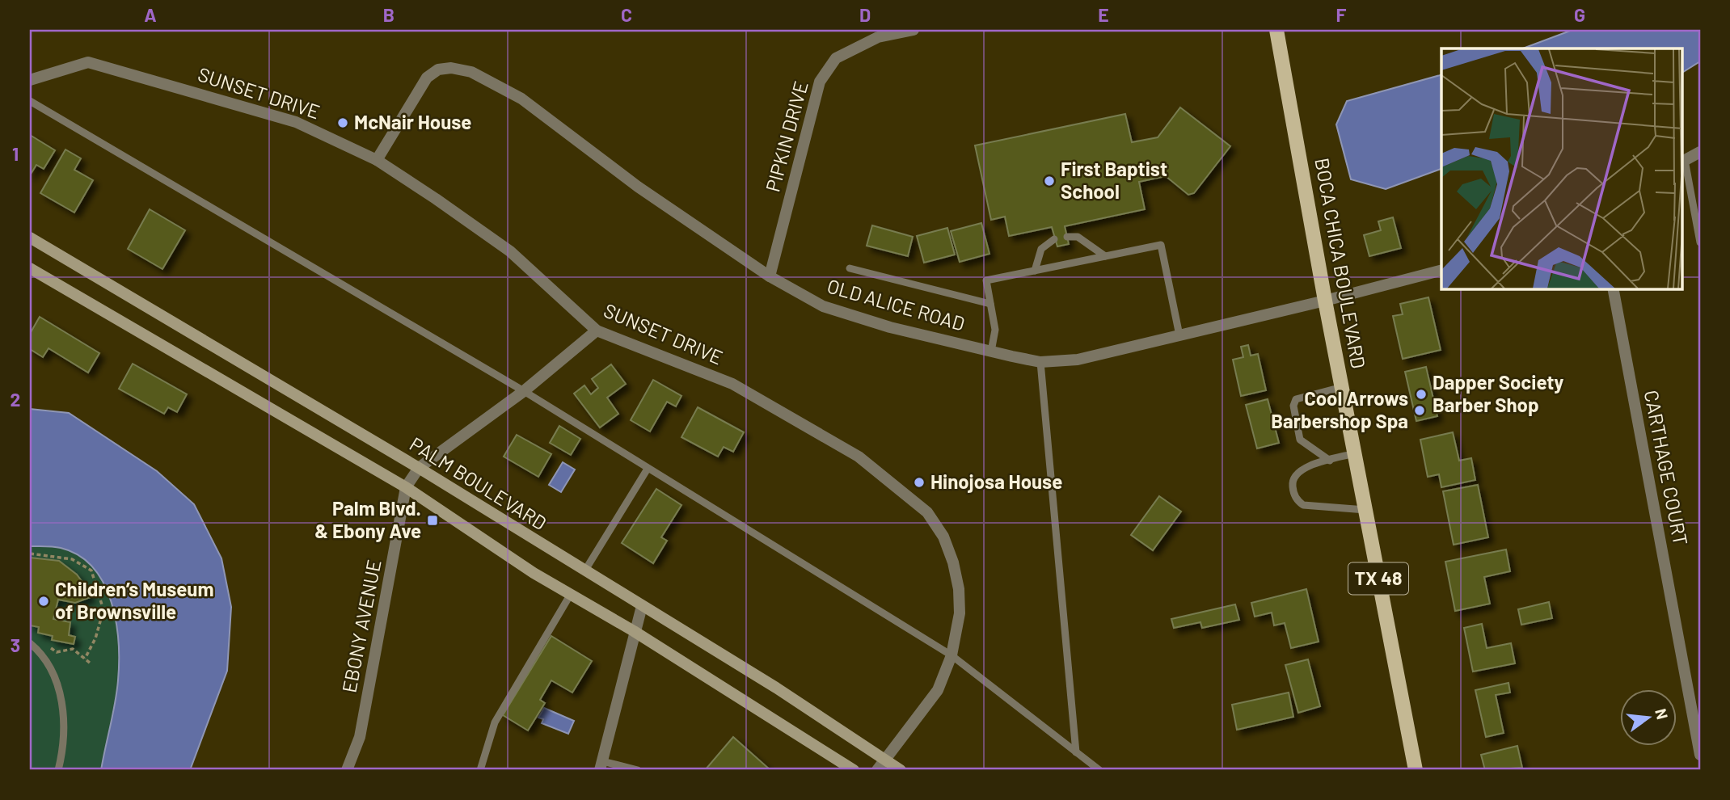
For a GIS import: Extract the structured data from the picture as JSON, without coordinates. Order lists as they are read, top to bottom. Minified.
{"streets":{"main road":["BOCA CHICA BOULEVARD","PALM BOULEVARD","TX 48"],"street":["SUNSET DRIVE","PIPKIN DRIVE","OLD ALICE ROAD","CARTHAGE COURT","EBONY AVENUE"]},"crossings":[["SUNSET DRIVE","OLD ALICE ROAD"],["SUNSET DRIVE","PALM BOULEVARD"],["PIPKIN DRIVE","OLD ALICE ROAD"],["BOCA CHICA BOULEVARD","OLD ALICE ROAD"],["PALM BOULEVARD","EBONY AVENUE"]],"places":{"other":["McNair House","First Baptist School","Dapper Society Barber Shop","Cool Arrows Barbershop Spa","Hinojosa House","Children’s Museum of Brownsville"],"transit":["Palm Blvd. & Ebony Ave"]},"north":"right","grid":{"columns":["A","B","C","D","E","F","G"],"rows":["1","2","3"]}}
